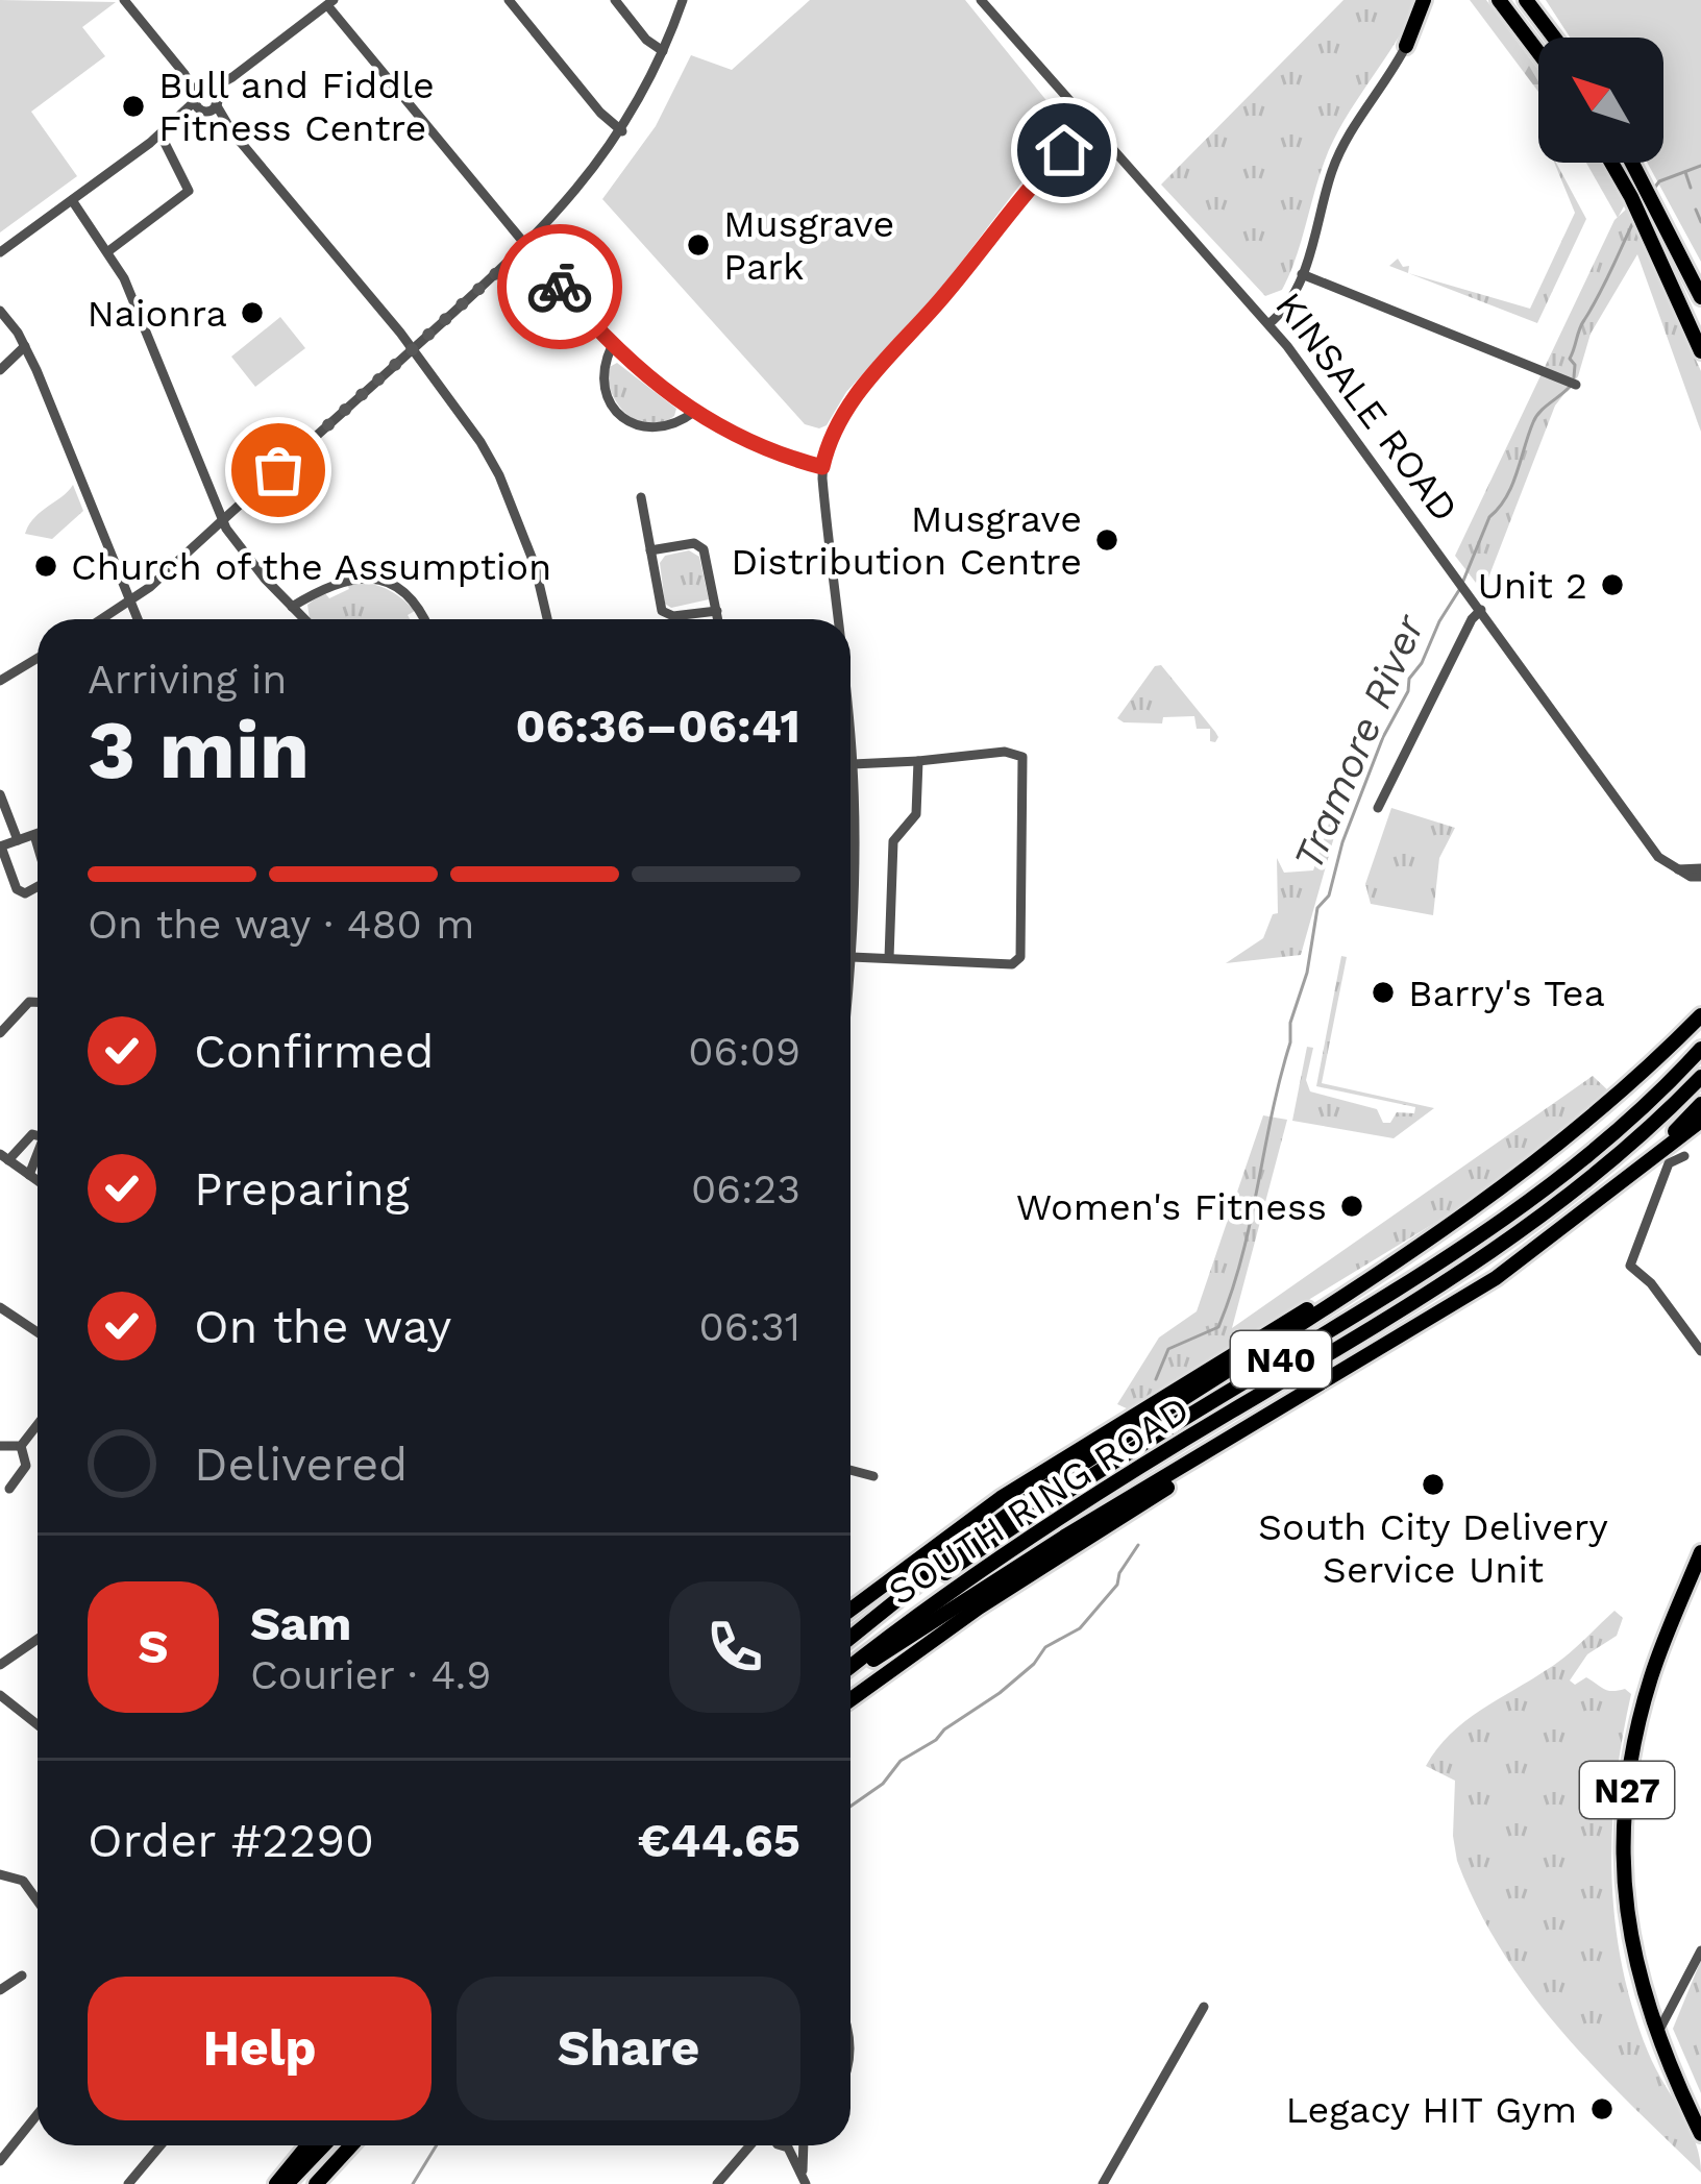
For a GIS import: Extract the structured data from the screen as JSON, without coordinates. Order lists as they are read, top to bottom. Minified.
{"streets":{"highway":["N40","SOUTH RING ROAD","N27"],"street":["KINSALE ROAD"]},"water":["Tramore River"],"places":["Bull and Fiddle Fitness Centre","Musgrave Park","Naionra","Musgrave Distribution Centre","Church of the Assumption","Unit 2","Barry's Tea","Women's Fitness","South City Delivery Service Unit","Legacy HIT Gym"],"north":"top left","page":{"heading":["3 min","Arriving in","06:36–06:41"],"panel":["Sam","Courier · 4.9","Order #2290","€44.65"],"bar":"On the way · 480 m","list":[["Confirmed","06:09"],["Preparing","06:23"],["On the way","06:31"],"Delivered"],"round":"S","buttons":["Help","Share"]}}
